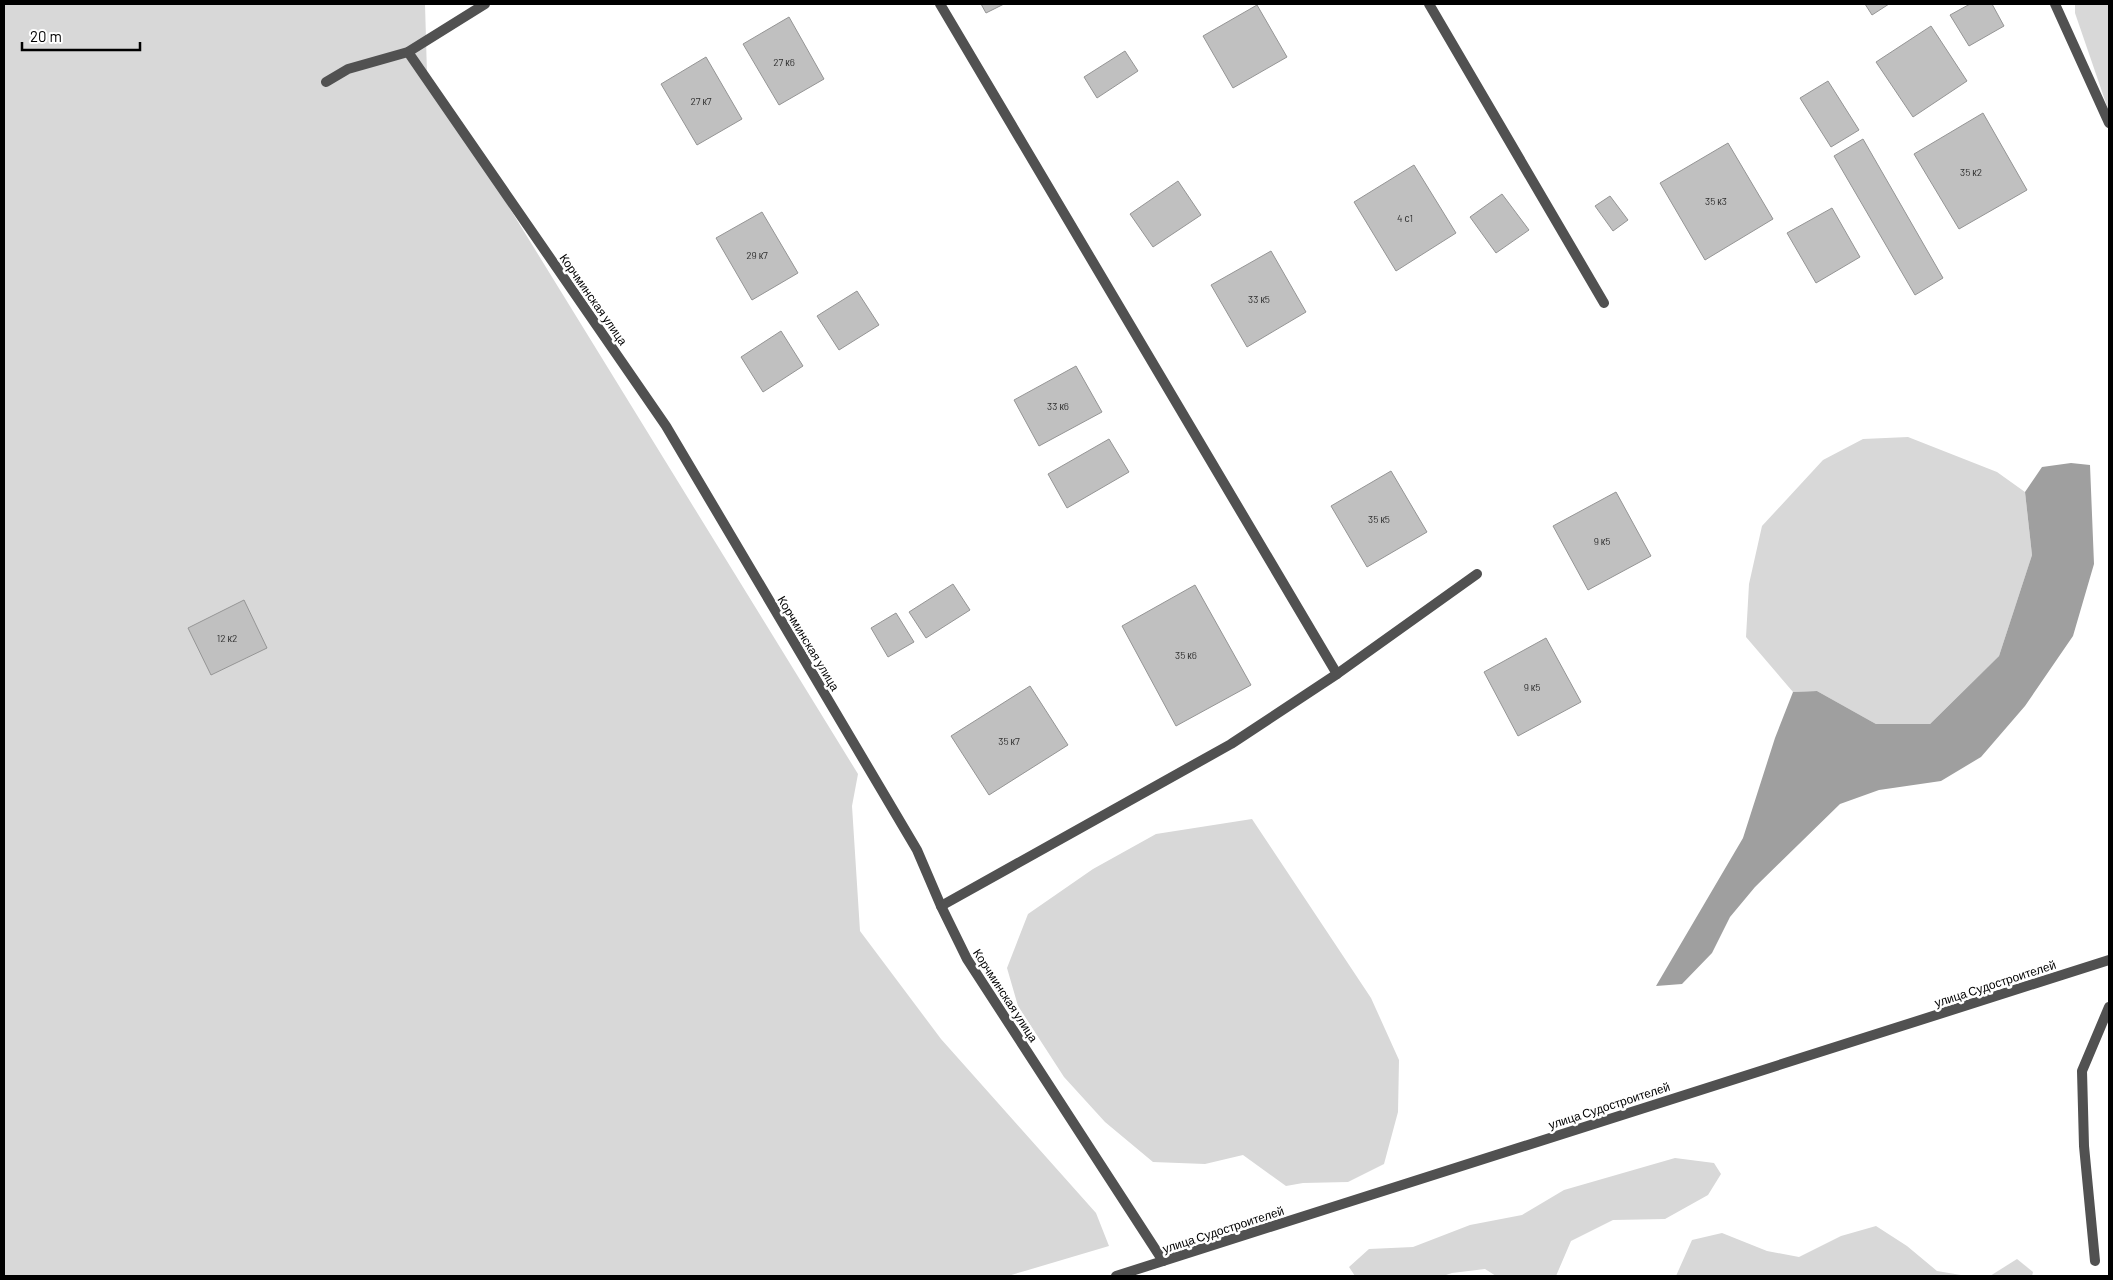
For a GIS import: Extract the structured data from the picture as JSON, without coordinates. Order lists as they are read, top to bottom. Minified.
{"streets":{"street":["Корчминская улица","улица Судостроителей"]},"crossings":[["Корчминская улица","улица Судостроителей"]],"house_numbers":["27 к6","27 к7","35 к2","35 к3","4 с1","29 к7","33 к5","33 к6","35 к5","9 к5","12 к2","35 к6","9 к5","35 к7"],"scale_bar":"20 m"}
